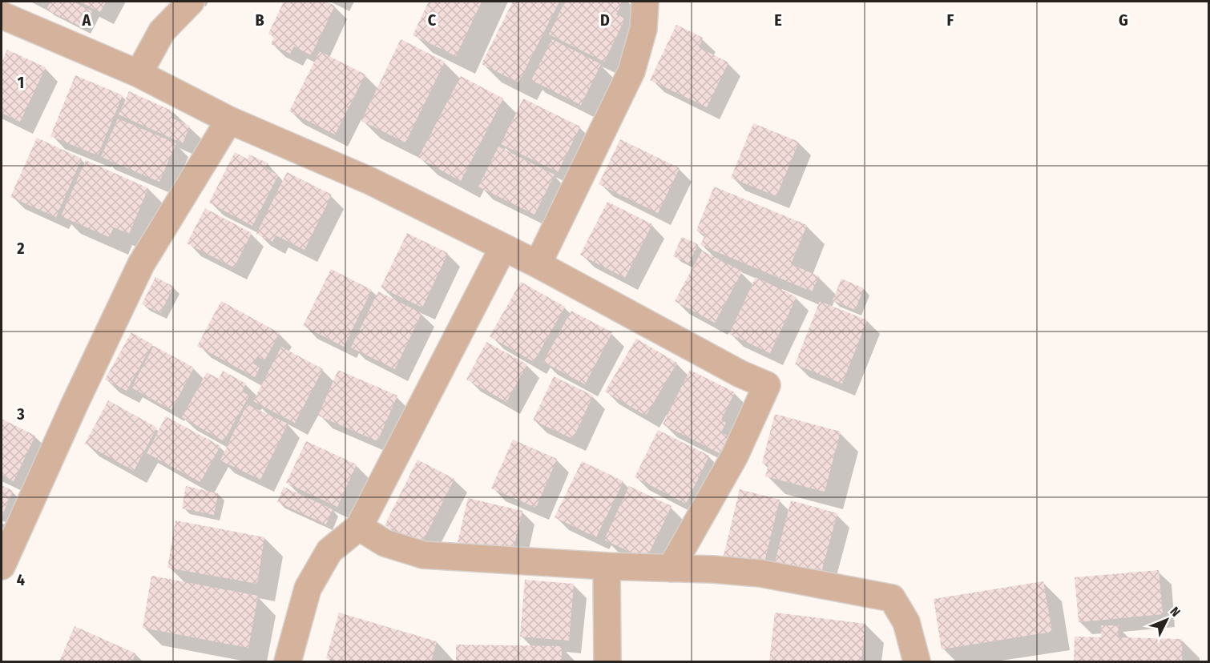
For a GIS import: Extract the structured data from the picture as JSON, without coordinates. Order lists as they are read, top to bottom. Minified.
{"north":"top right","grid":{"columns":["A","B","C","D","E","F","G"],"rows":["1","2","3","4"]}}
